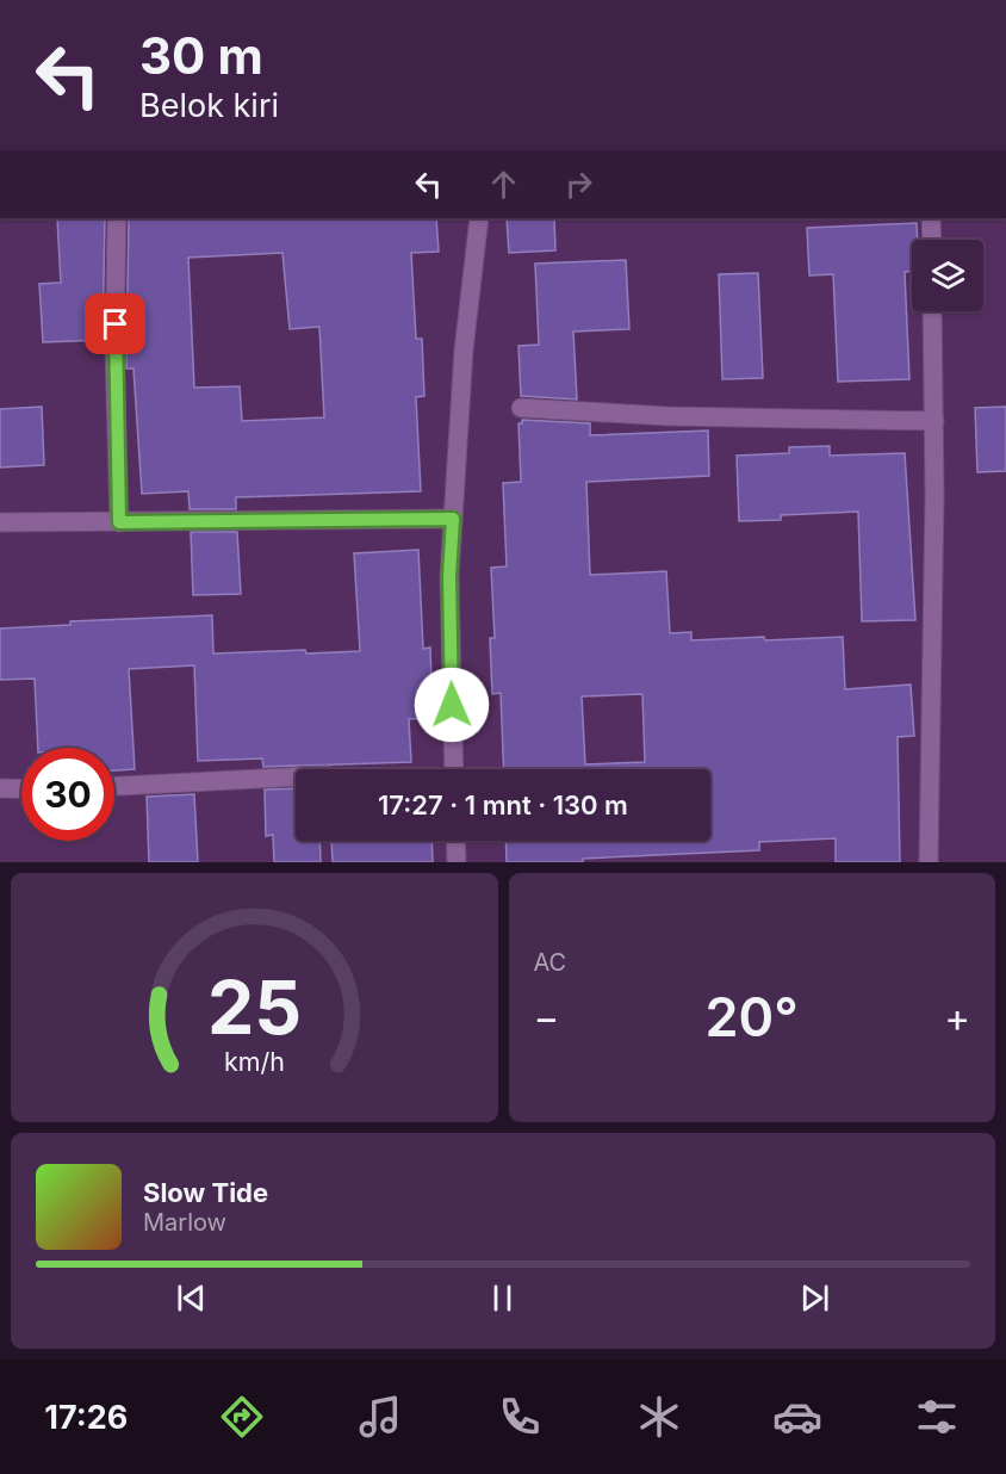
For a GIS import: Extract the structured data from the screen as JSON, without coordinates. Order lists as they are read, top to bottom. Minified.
{"page":{"turn":["30 m","Belok kiri"],"limit":"30","trip":"17:27 · 1 mnt · 130 m","tile":"AC","heat":["−","20°","+"],"song":["Slow Tide","Marlow"],"tabs":"17:26","gauge":["25","km/h"]}}
